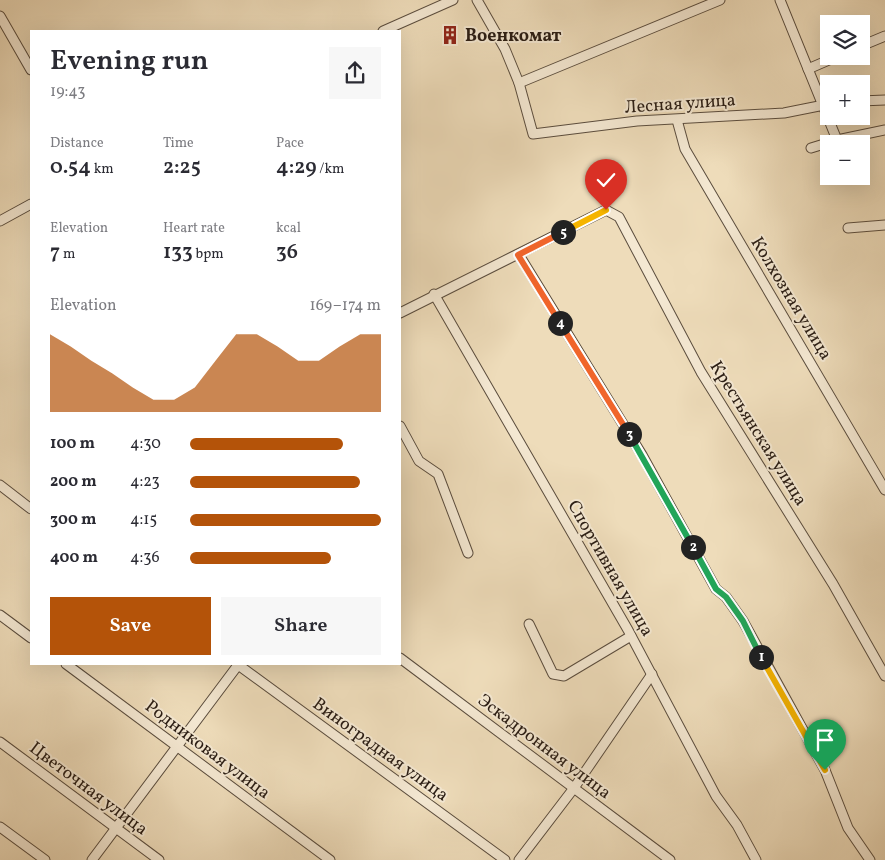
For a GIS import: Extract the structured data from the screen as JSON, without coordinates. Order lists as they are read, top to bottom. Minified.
{"streets":{"street":["Лесная улица","Колхозная улица","Крестьянская улица","Спортивная улица","Эскадронная улица","Родниковая улица","Виноградная улица","Цветочная улица"]},"crossings":[["Лесная улица","Колхозная улица"]],"places":{"building":["Военкомат"]},"page":{"map_buttons":["+","−"],"heading":["Evening run","19:43"],"stats":[["Distance","0.54 km"],["Time","2:25"],["Pace","4:29 /km"],["Elevation","7 m"],["Heart rate","133 bpm"],["kcal","36"]],"pins":["5","4","3","2","1"],"chart":["Elevation","169–174 m"],"list":[{"name":"100 m","note":"4:30"},{"name":"200 m","note":"4:23"},{"name":"300 m","note":"4:15"},{"name":"400 m","note":"4:36"}],"buttons":["Save","Share"]}}
